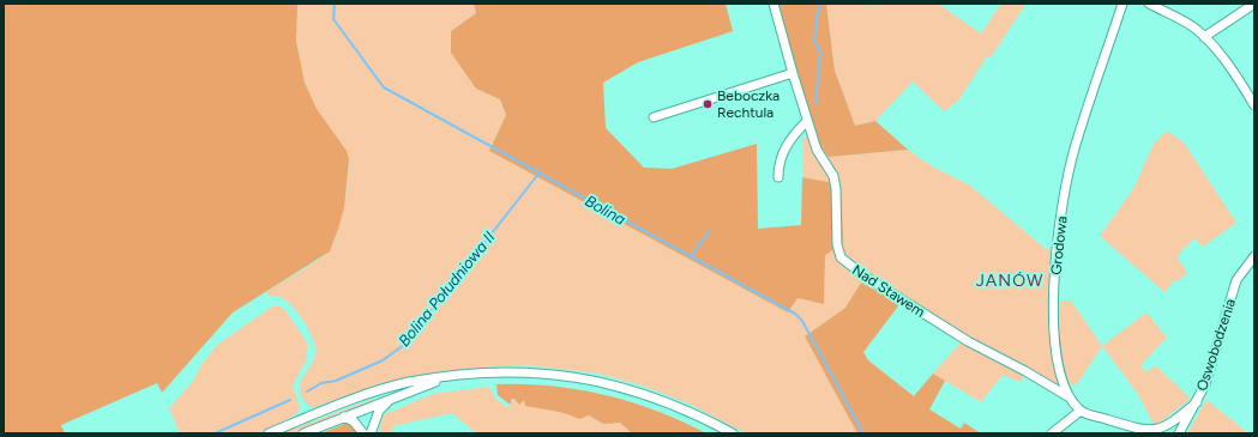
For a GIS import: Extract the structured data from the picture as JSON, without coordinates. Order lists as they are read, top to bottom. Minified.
{"streets":{"street":["Grodowa","Nad Stawem","Oswobodzenia"]},"crossings":[["Grodowa","Nad Stawem"]],"districts":["JANÓW"],"water":["Bolina","Bolina Południowa II"],"places":["Beboczka Rechtula"]}
